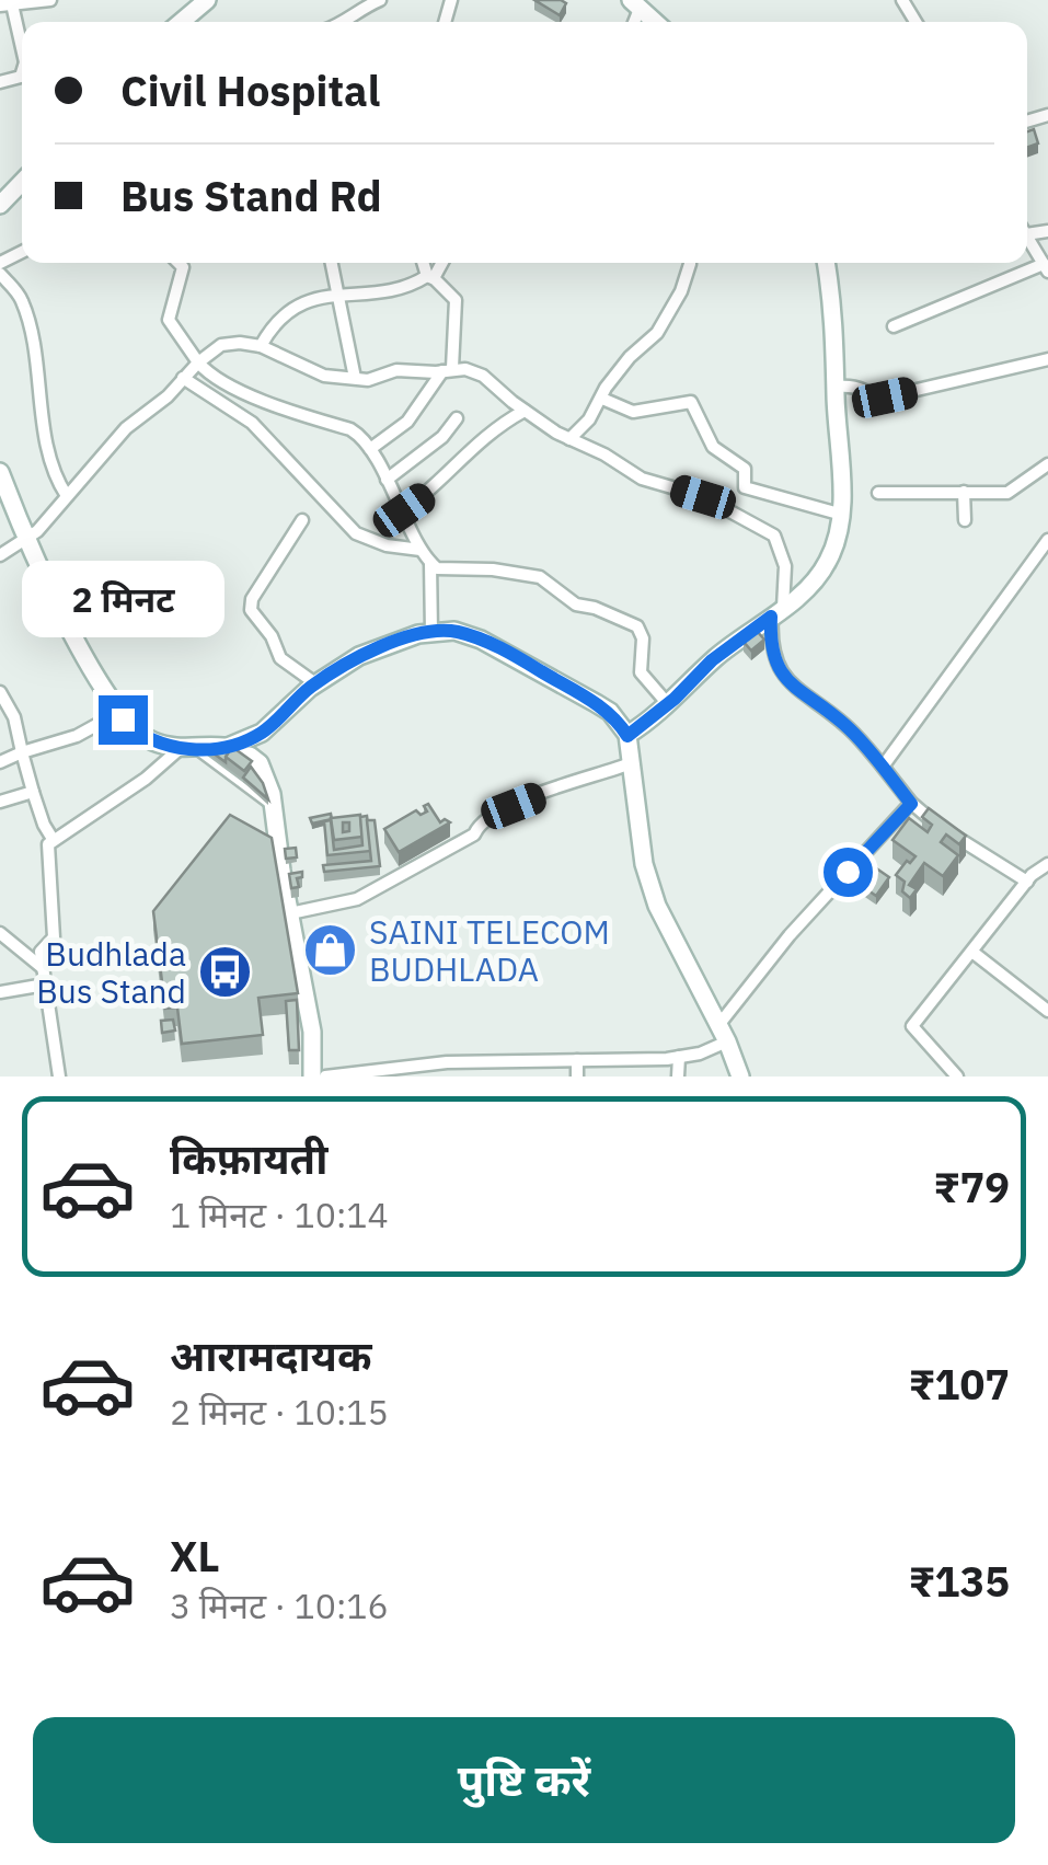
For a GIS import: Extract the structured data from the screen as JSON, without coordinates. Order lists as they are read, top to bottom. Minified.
{"places":{"shop":["SAINI TELECOM BUDHLADA"],"bus stop":["Budhlada Bus Stand"]},"page":{"banner":["Civil Hospital","Bus Stand Rd"],"bubble":"2 मिनट","list":[{"name":"किफ़ायती","note":"1 मिनट · 10:14","value":"₹79"},{"name":"आरामदायक","note":"2 मिनट · 10:15","value":"₹107"},{"name":"XL","note":"3 मिनट · 10:16","value":"₹135"}],"buttons":"पुष्टि करें"}}
